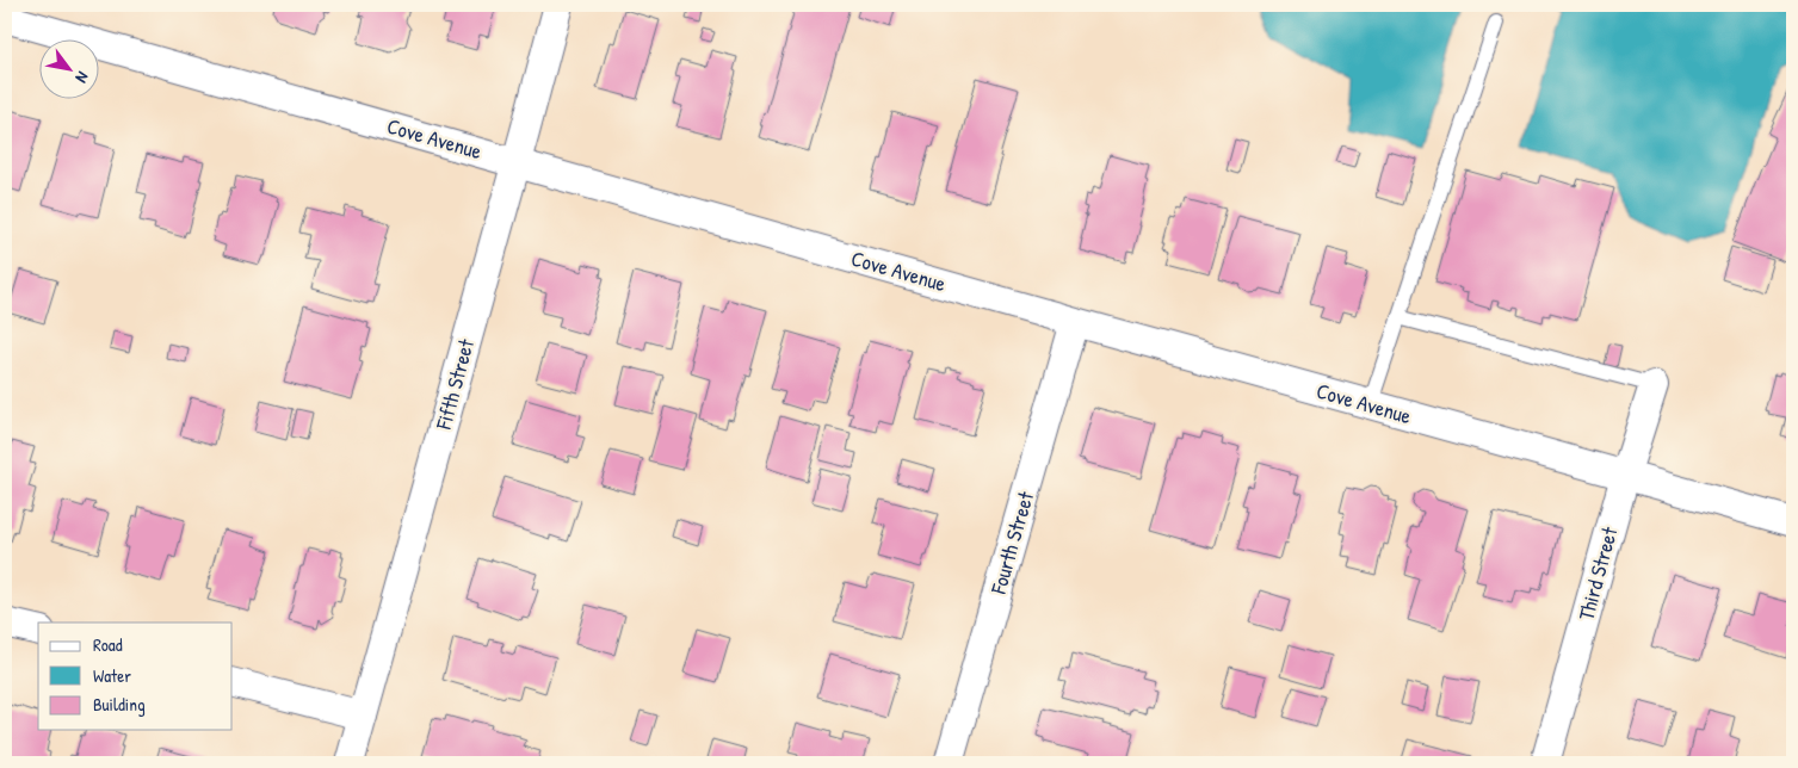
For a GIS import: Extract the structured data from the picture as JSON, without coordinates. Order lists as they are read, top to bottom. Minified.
{"streets":{"street":["Cove Avenue","Fifth Street","Fourth Street","Third Street"]},"crossings":[["Cove Avenue","Fifth Street"],["Cove Avenue","Fourth Street"],["Cove Avenue","Third Street"]],"legend":["Road","Water","Building"],"north":"bottom right"}
